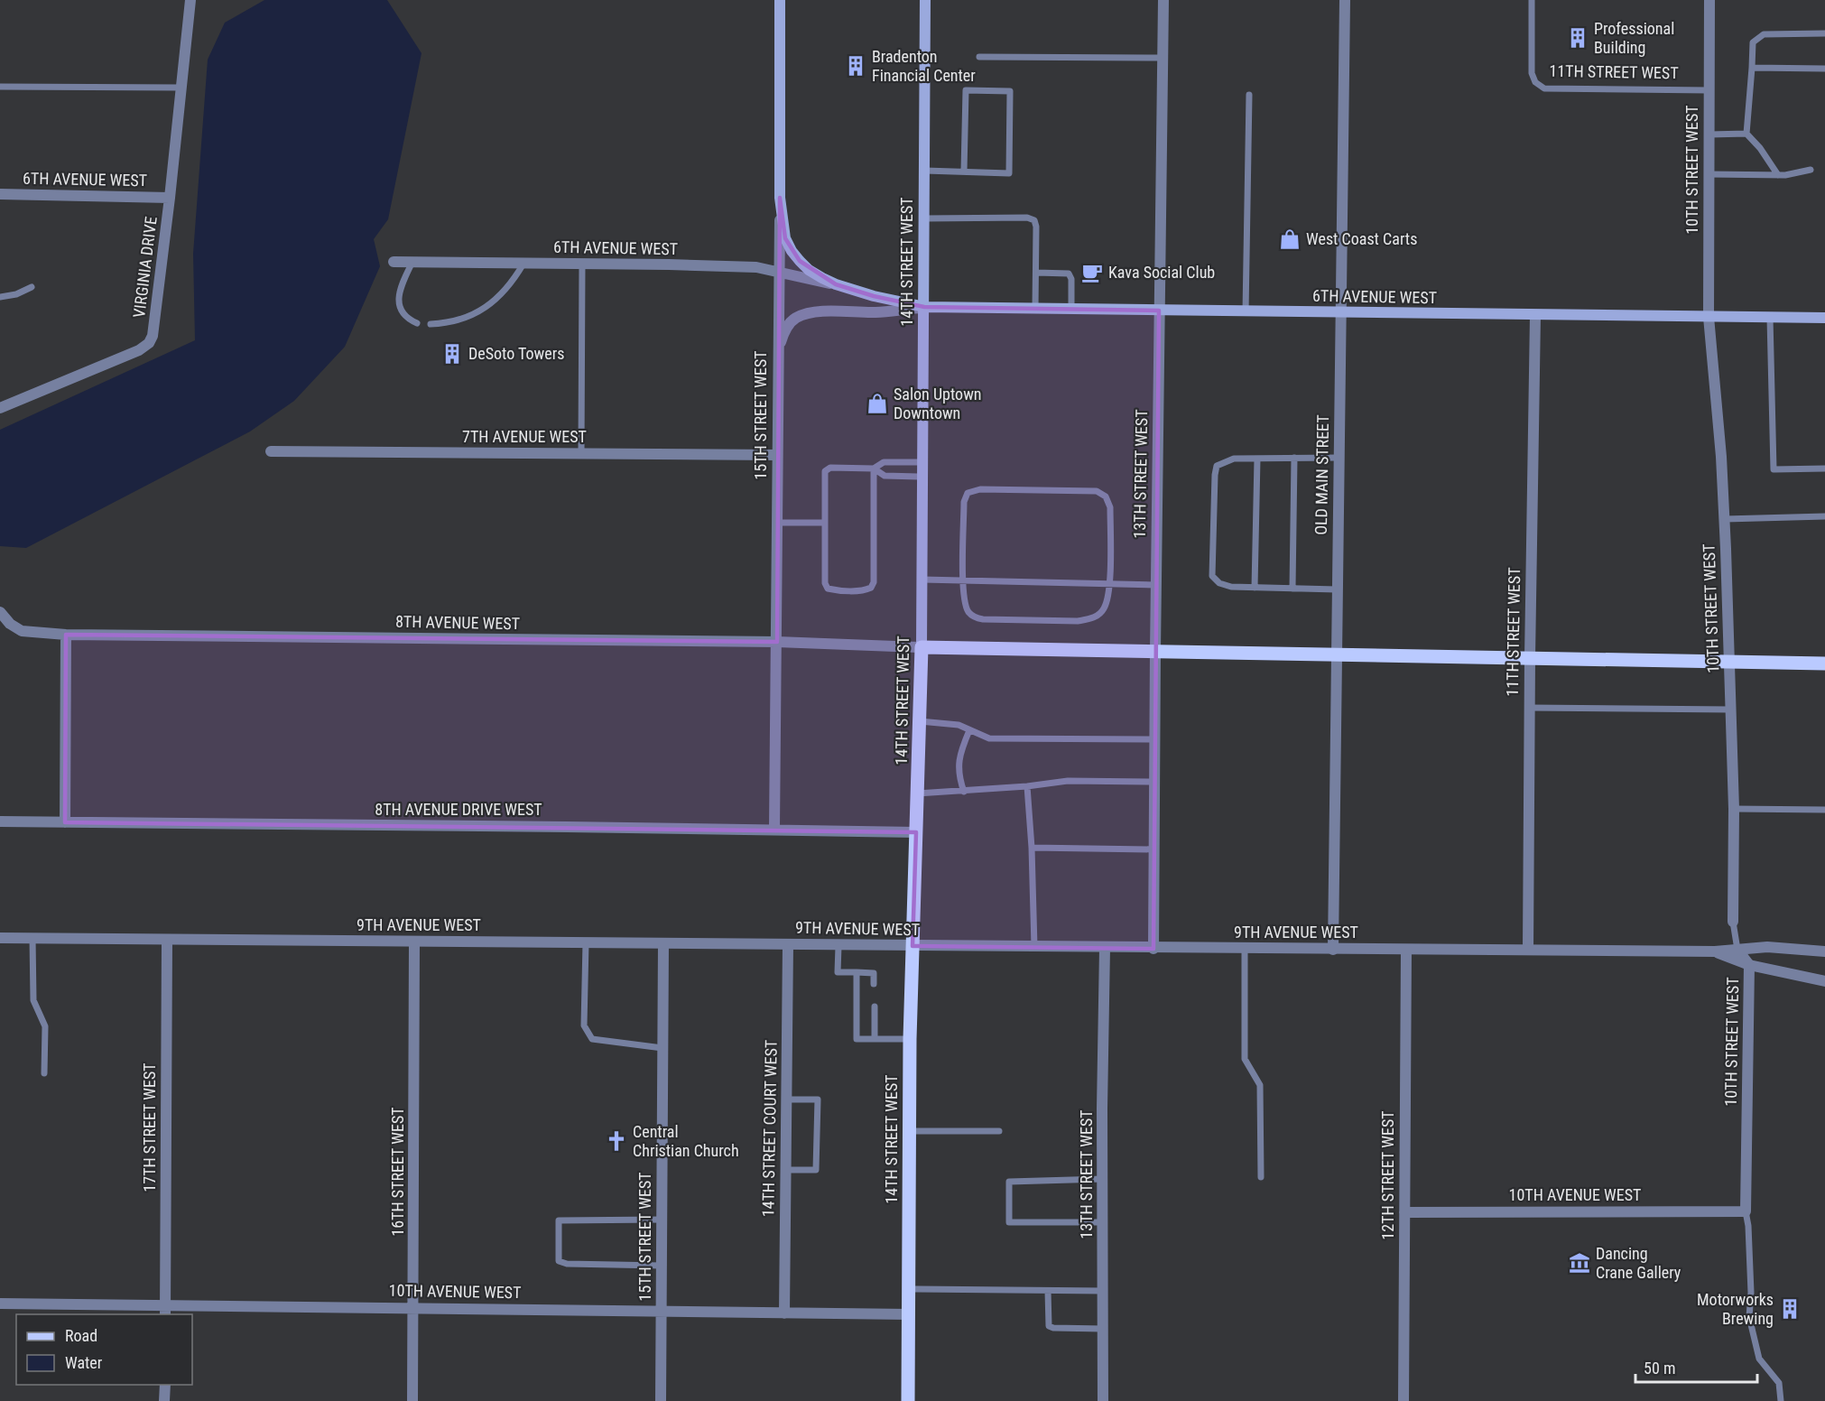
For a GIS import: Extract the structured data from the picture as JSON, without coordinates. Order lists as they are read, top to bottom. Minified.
{"streets":{"main road":["6TH AVENUE WEST","14TH STREET WEST","15TH STREET WEST"],"street":["11TH STREET WEST","10TH STREET WEST","VIRGINIA DRIVE","7TH AVENUE WEST","13TH STREET WEST","OLD MAIN STREET","8TH AVENUE WEST","8TH AVENUE DRIVE WEST","9TH AVENUE WEST","17TH STREET WEST","14TH STREET COURT WEST","16TH STREET WEST","12TH STREET WEST","10TH AVENUE WEST"]},"crossings":[["11TH STREET WEST","10TH STREET WEST"],["11TH STREET WEST","6TH AVENUE WEST"],["11TH STREET WEST","9TH AVENUE WEST"],["10TH STREET WEST","6TH AVENUE WEST"],["10TH STREET WEST","9TH AVENUE WEST"],["10TH STREET WEST","10TH AVENUE WEST"],["6TH AVENUE WEST","14TH STREET WEST"],["6TH AVENUE WEST","VIRGINIA DRIVE"],["6TH AVENUE WEST","15TH STREET WEST"],["6TH AVENUE WEST","13TH STREET WEST"],["6TH AVENUE WEST","OLD MAIN STREET"],["14TH STREET WEST","8TH AVENUE WEST"],["14TH STREET WEST","8TH AVENUE DRIVE WEST"],["14TH STREET WEST","9TH AVENUE WEST"],["14TH STREET WEST","10TH AVENUE WEST"],["15TH STREET WEST","7TH AVENUE WEST"],["15TH STREET WEST","8TH AVENUE WEST"],["15TH STREET WEST","8TH AVENUE DRIVE WEST"],["15TH STREET WEST","9TH AVENUE WEST"],["15TH STREET WEST","10TH AVENUE WEST"],["13TH STREET WEST","9TH AVENUE WEST"],["OLD MAIN STREET","9TH AVENUE WEST"],["9TH AVENUE WEST","17TH STREET WEST"],["9TH AVENUE WEST","14TH STREET COURT WEST"],["9TH AVENUE WEST","16TH STREET WEST"],["9TH AVENUE WEST","12TH STREET WEST"],["17TH STREET WEST","10TH AVENUE WEST"],["14TH STREET COURT WEST","10TH AVENUE WEST"],["16TH STREET WEST","10TH AVENUE WEST"],["12TH STREET WEST","10TH AVENUE WEST"]],"places":{"building":["Professional Building","Bradenton Financial Center","DeSoto Towers","Motorworks Brewing"],"shop":["West Coast Carts","Salon Uptown Downtown"],"cafe":["Kava Social Club"],"church":["Central Christian Church"],"museum":["Dancing Crane Gallery"]},"legend":["Road","Water"],"scale_bar":"50 m"}
